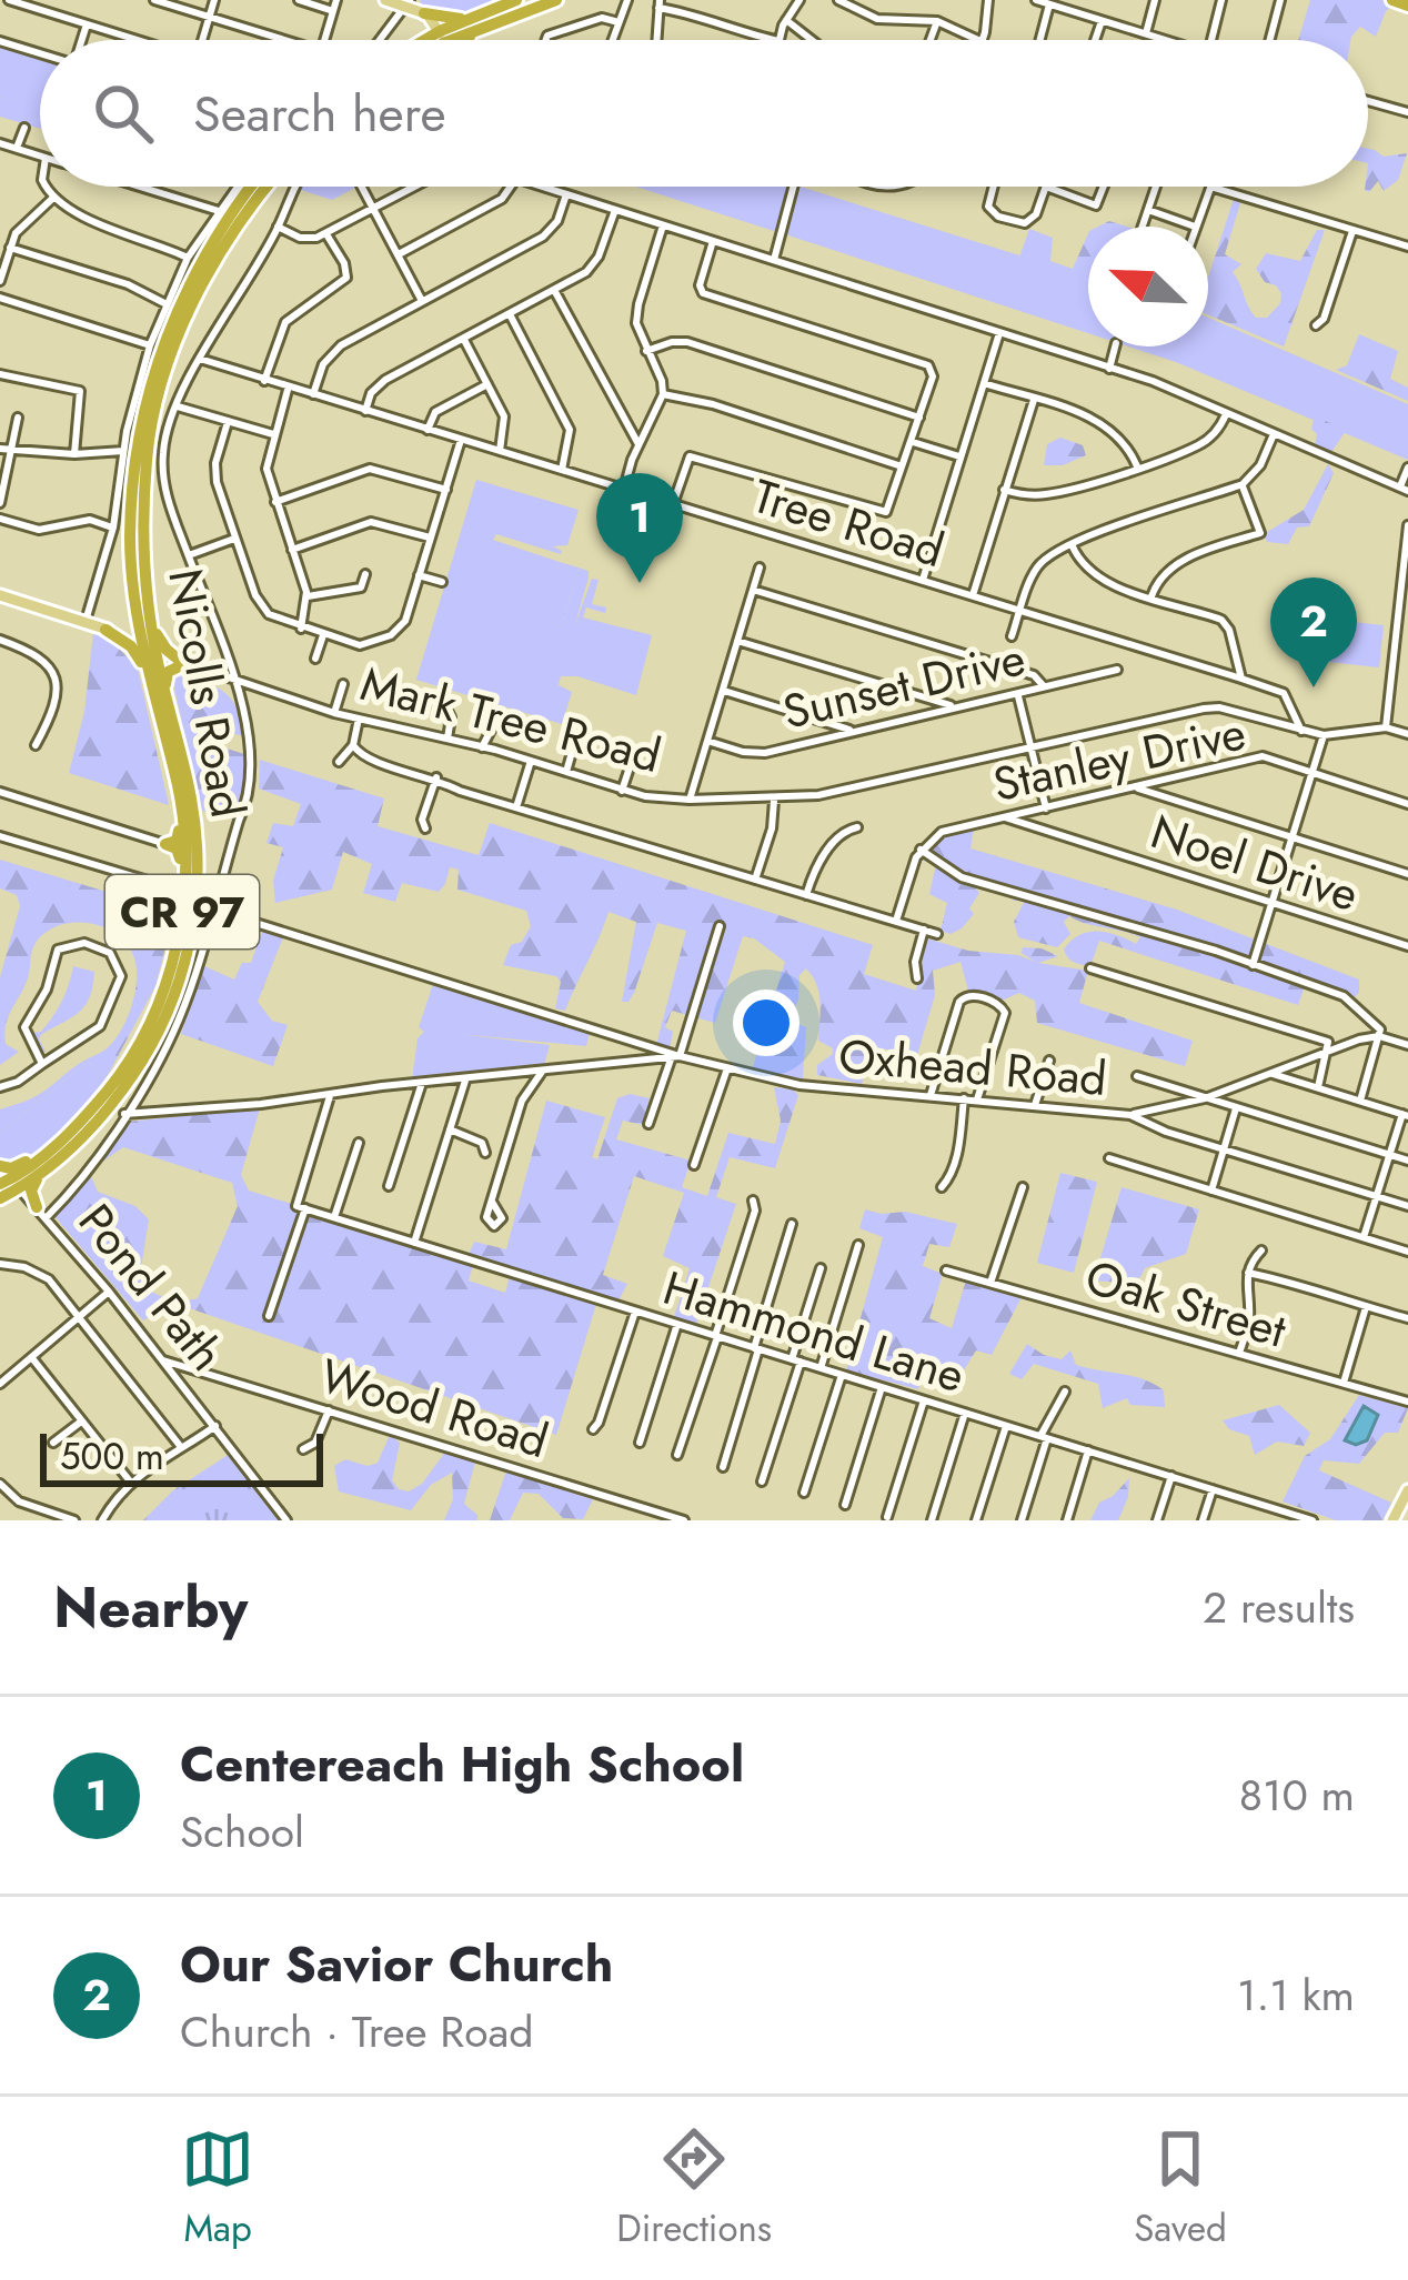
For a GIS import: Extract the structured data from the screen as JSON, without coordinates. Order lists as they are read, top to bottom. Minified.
{"streets":{"highway":["Nicolls Road","CR 97"],"main road":["Mark Tree Road"],"street":["Tree Road","Sunset Drive","Stanley Drive","Noel Drive","Oxhead Road","Pond Path","Oak Street","Hammond Lane","Wood Road"]},"crossings":[["Tree Road","Mark Tree Road"],["Nicolls Road","Mark Tree Road"],["Nicolls Road","Pond Path"],["Stanley Drive","Noel Drive"],["Pond Path","Wood Road"]],"scale_bar":"500 m","north":"top left","page":{"search":"Search here","pins":["1","2"],"scale":"500 m","heading":["Nearby","2 results"],"list":[{"mark":"1","name":"Centereach High School","note":"School","value":"810 m"},{"mark":"2","name":"Our Savior Church","note":"Church · Tree Road","value":"1.1 km"}],"nav":["Map","Directions","Saved"]}}
